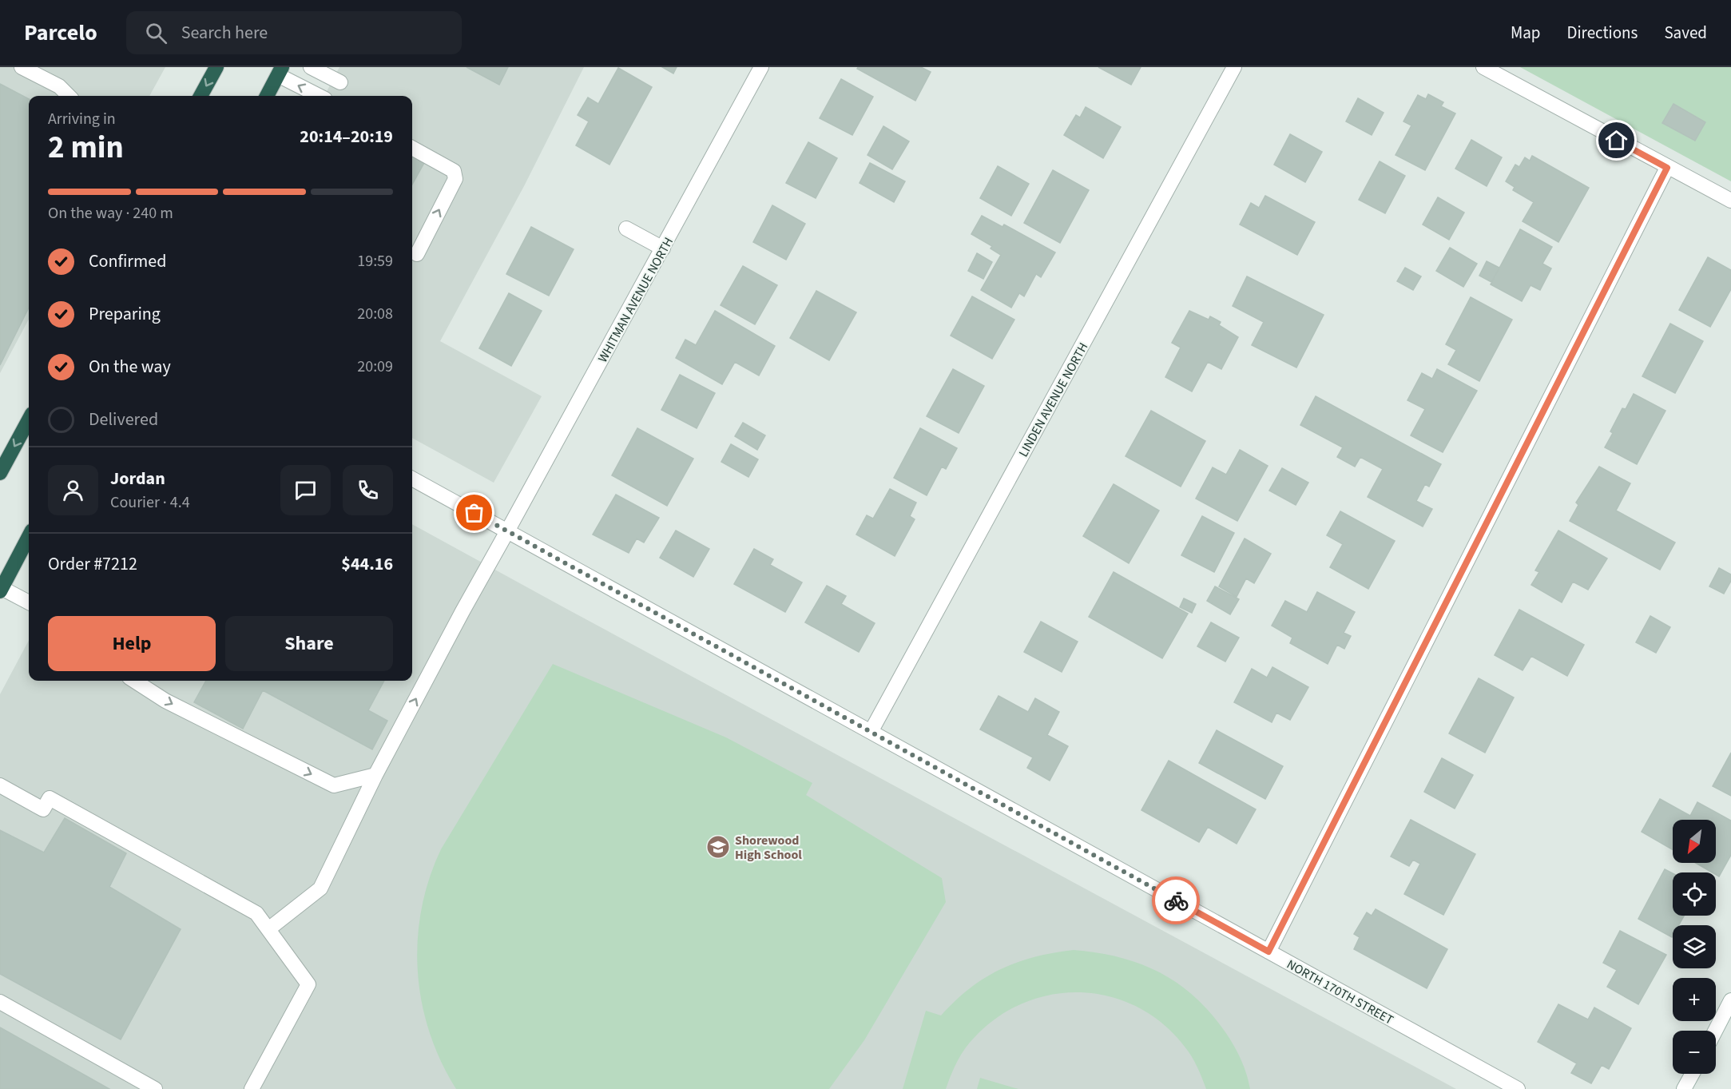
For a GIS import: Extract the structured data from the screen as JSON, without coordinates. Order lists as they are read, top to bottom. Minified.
{"streets":{"street":["WHITMAN AVENUE NORTH","LINDEN AVENUE NORTH","NORTH 170TH STREET"]},"crossings":[["WHITMAN AVENUE NORTH","NORTH 170TH STREET"],["LINDEN AVENUE NORTH","NORTH 170TH STREET"]],"places":{"school or university":["Shorewood High School"]},"north":"bottom left","page":{"header":"Parcelo","search":"Search here","nav":["Map","Directions","Saved"],"heading":["2 min","Arriving in","20:14–20:19"],"panel":["Jordan","Courier · 4.4","Order #7212","$44.16"],"bar":"On the way · 240 m","list":[["Confirmed","19:59"],["Preparing","20:08"],["On the way","20:09"],"Delivered"],"buttons":["Help","Share"],"map_buttons":["+","−"]}}
